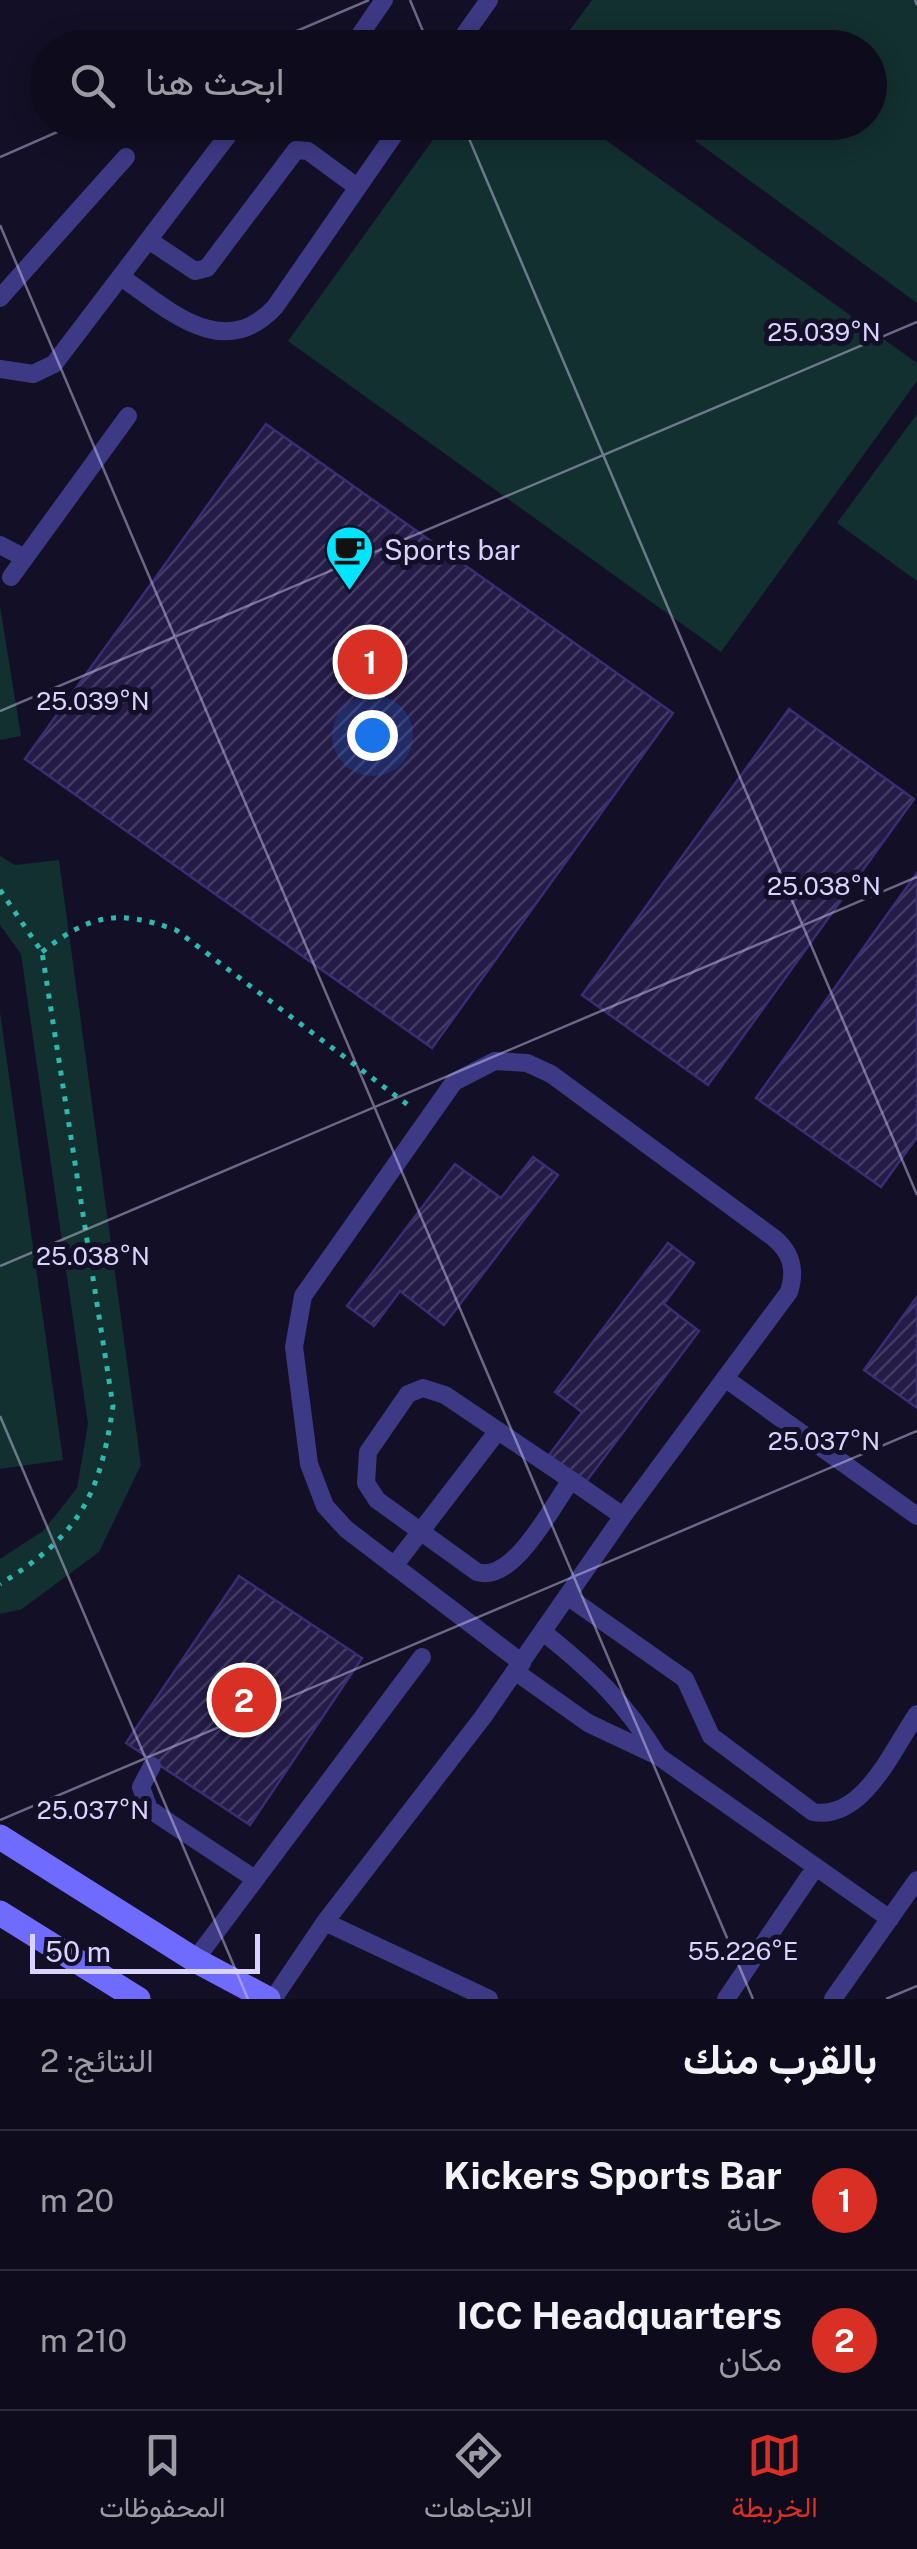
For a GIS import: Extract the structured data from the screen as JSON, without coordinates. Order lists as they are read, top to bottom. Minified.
{"places":{"cafe":["Sports bar"]},"scale_bar":"50 m","page":{"search":"ابحث هنا","pins":["1","2"],"scale":"50 m","heading":["بالقرب منك","النتائج: 2"],"list":[{"mark":"1","name":"Kickers Sports Bar","note":"حانة","value":"20 m"},{"mark":"2","name":"ICC Headquarters","note":"مكان","value":"210 m"}],"nav":["الخريطة","الاتجاهات","المحفوظات"]},"coordinates":["25.039°N","25.038°N","25.037°N","55.226°E"]}
